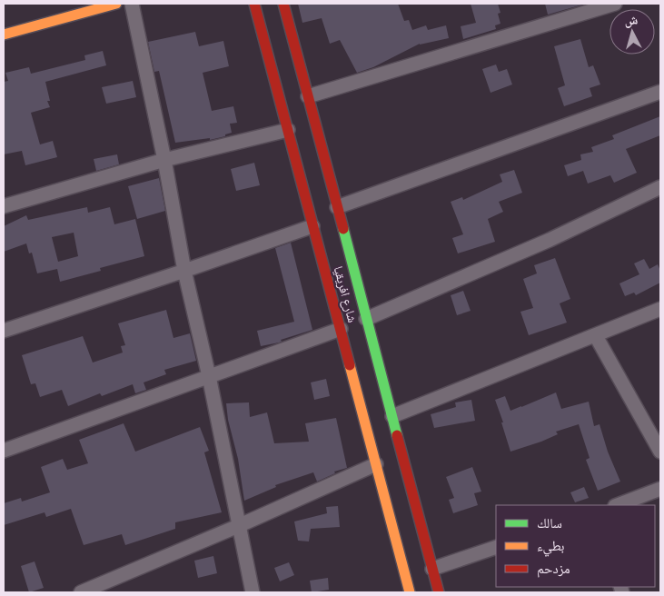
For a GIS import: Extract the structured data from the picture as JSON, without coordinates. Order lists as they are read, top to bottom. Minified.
{"streets":{"street":["شارع افريقيا"]},"legend":["سالك","بطيء","مزدحم"],"north":"top"}
